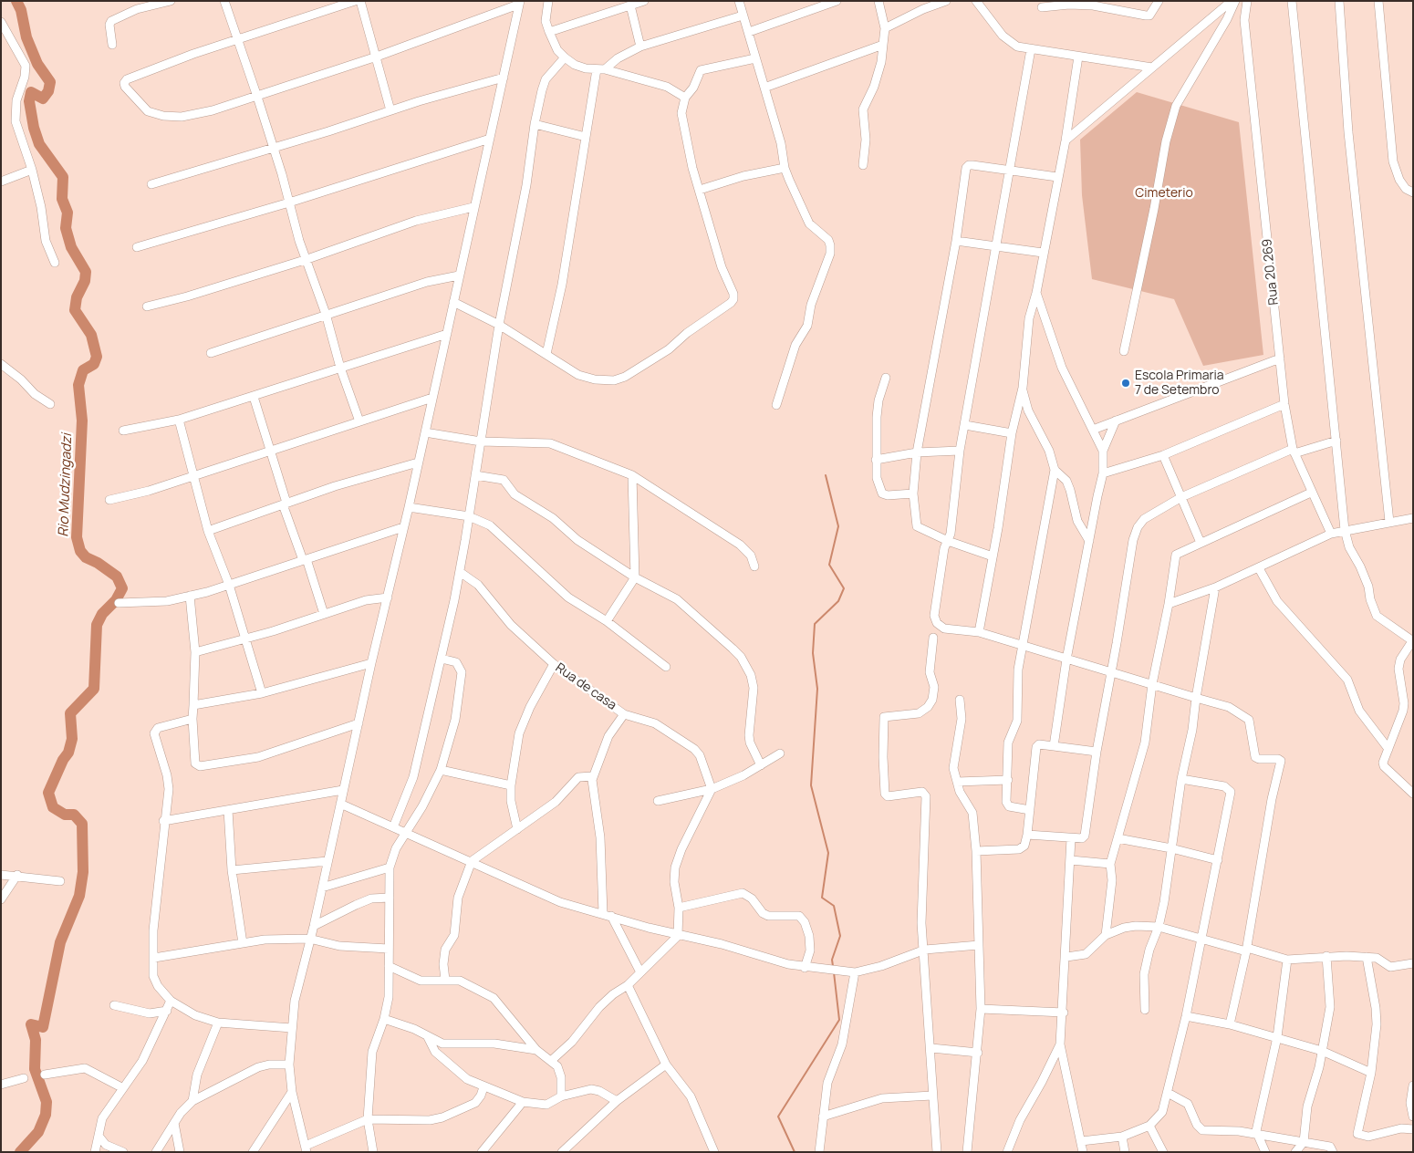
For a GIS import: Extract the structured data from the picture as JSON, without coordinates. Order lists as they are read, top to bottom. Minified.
{"streets":{"street":["Rua 20.269","Rua de casa"]},"water":["Rio Mudzingadzi"],"parks":["Cimeterio"],"places":["Escola Primaria 7 de Setembro"]}
